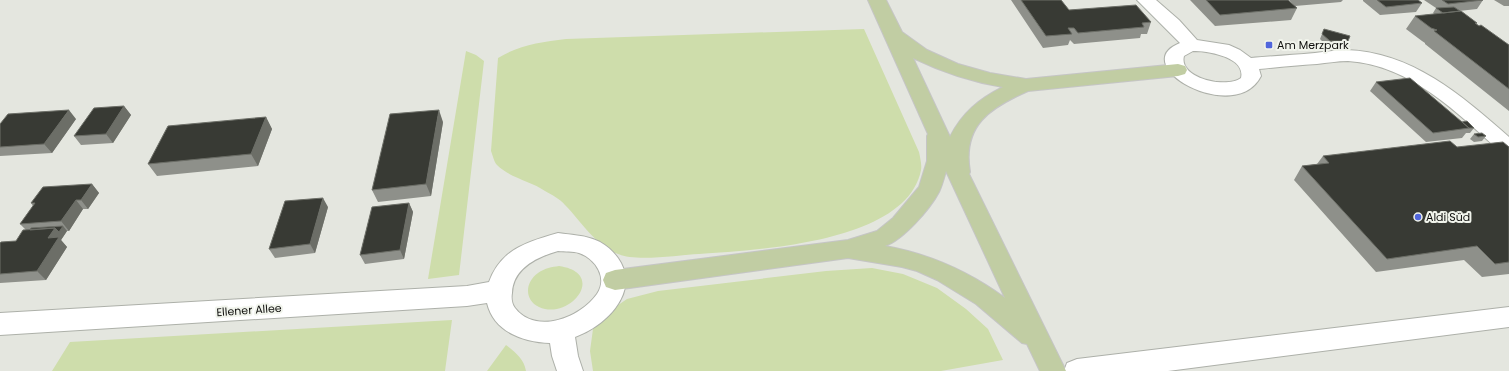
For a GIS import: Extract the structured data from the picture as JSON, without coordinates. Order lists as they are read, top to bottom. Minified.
{"streets":{"street":["Ellener Allee"]},"places":{"transit":["Am Merzpark"],"other":["Aldi Süd"]}}
